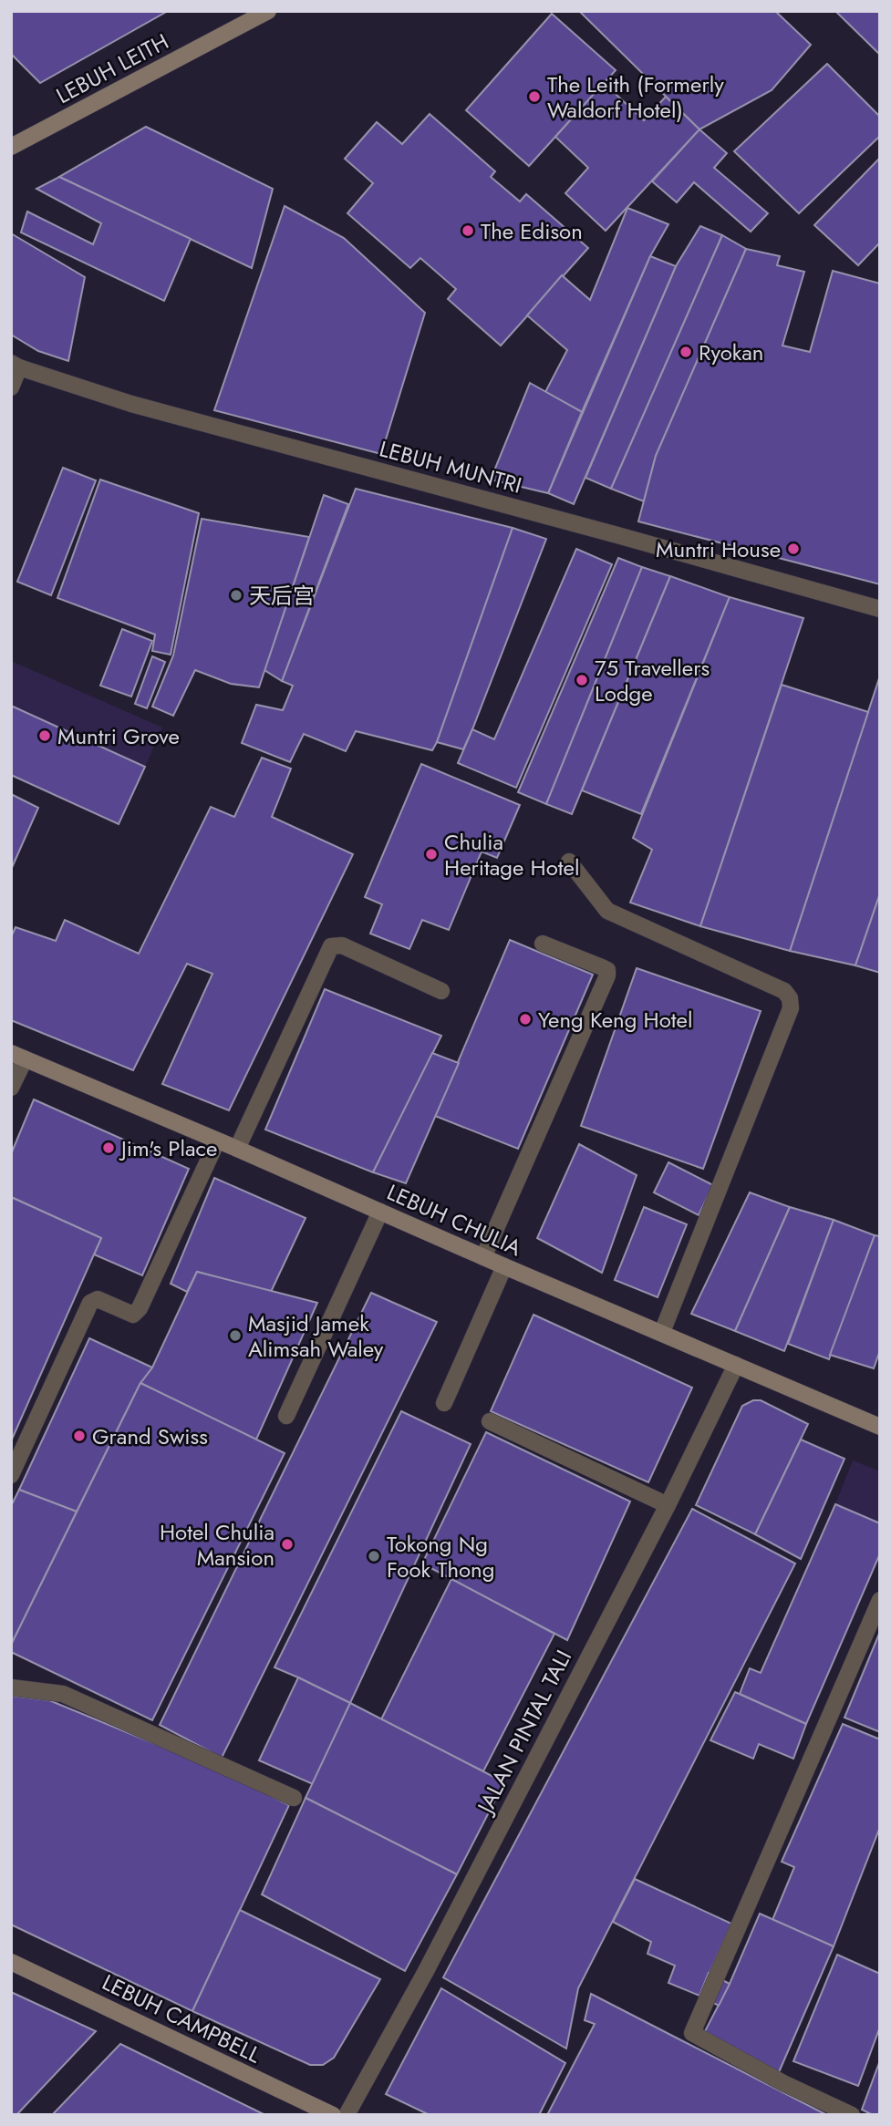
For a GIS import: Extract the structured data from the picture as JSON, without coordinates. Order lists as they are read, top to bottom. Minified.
{"streets":{"main road":["LEBUH LEITH","LEBUH CHULIA","LEBUH CAMPBELL"],"street":["LEBUH MUNTRI","JALAN PINTAL TALI"]},"crossings":[["LEBUH CHULIA","JALAN PINTAL TALI"]],"places":["The Leith (Formerly Waldorf Hotel)","The Edison","Ryokan","Muntri House","天后宫","75 Travellers Lodge","Muntri Grove","Chulia Heritage Hotel","Yeng Keng Hotel","Jim's Place","Masjid Jamek Alimsah Waley","Grand Swiss","Hotel Chulia Mansion","Tokong Ng Fook Thong"]}
